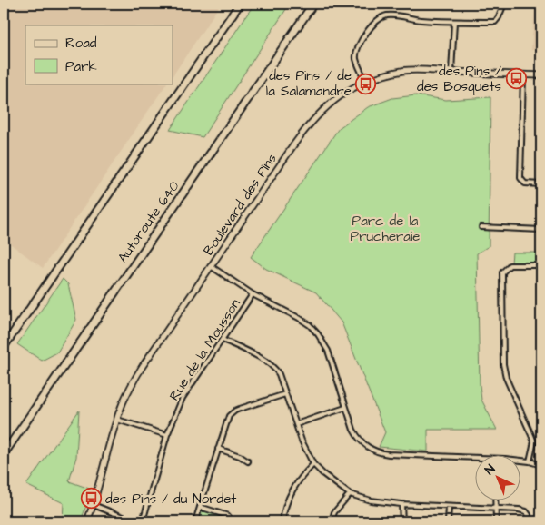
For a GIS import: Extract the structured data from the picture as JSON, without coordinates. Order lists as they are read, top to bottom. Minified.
{"streets":{"highway":["Autoroute 640"],"street":["Boulevard des Pins","Rue de la Mousson"]},"parks":["Parc de la Prucheraie"],"places":{"bus stop":["des Pins / des Bosquets","des Pins / de la Salamandre","des Pins / du Nordet"]},"legend":["Road","Park"],"north":"top left"}
